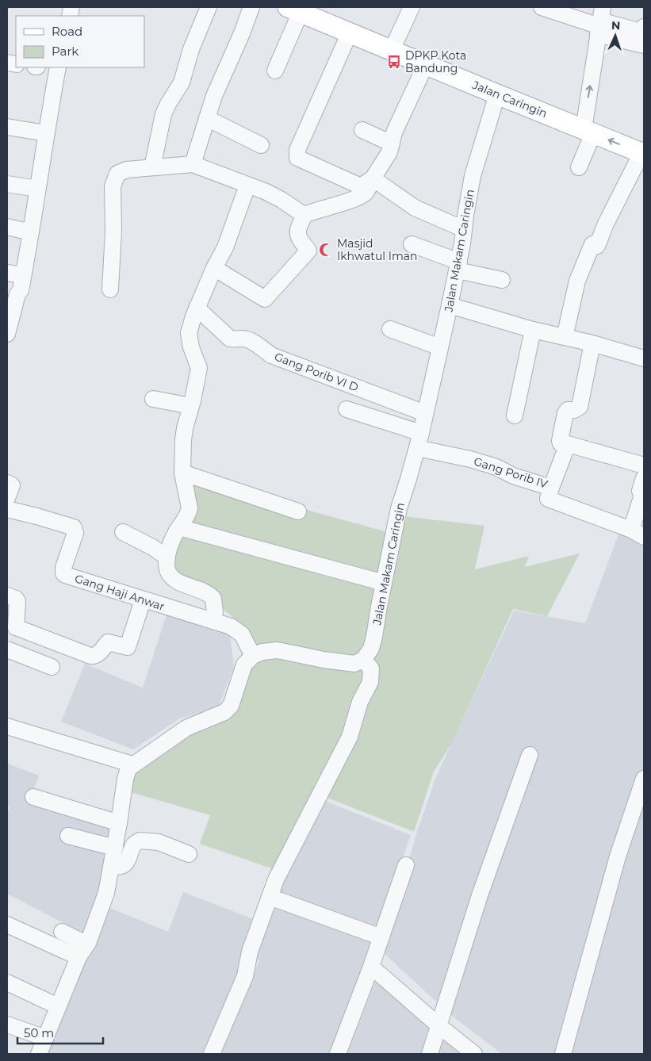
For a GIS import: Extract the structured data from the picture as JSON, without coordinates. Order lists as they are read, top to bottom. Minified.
{"streets":{"main road":["Jalan Caringin"],"street":["Jalan Makam Caringin","Gang Porib VI D","Gang Porib IV","Gang Haji Anwar"]},"crossings":[["Jalan Caringin","Jalan Makam Caringin"],["Jalan Makam Caringin","Gang Porib VI D"],["Jalan Makam Caringin","Gang Porib IV"]],"places":{"bus stop":["DPKP Kota Bandung"],"mosque":["Masjid Ikhwatul Iman"]},"legend":["Road","Park"],"scale_bar":"50 m","north":"top"}
